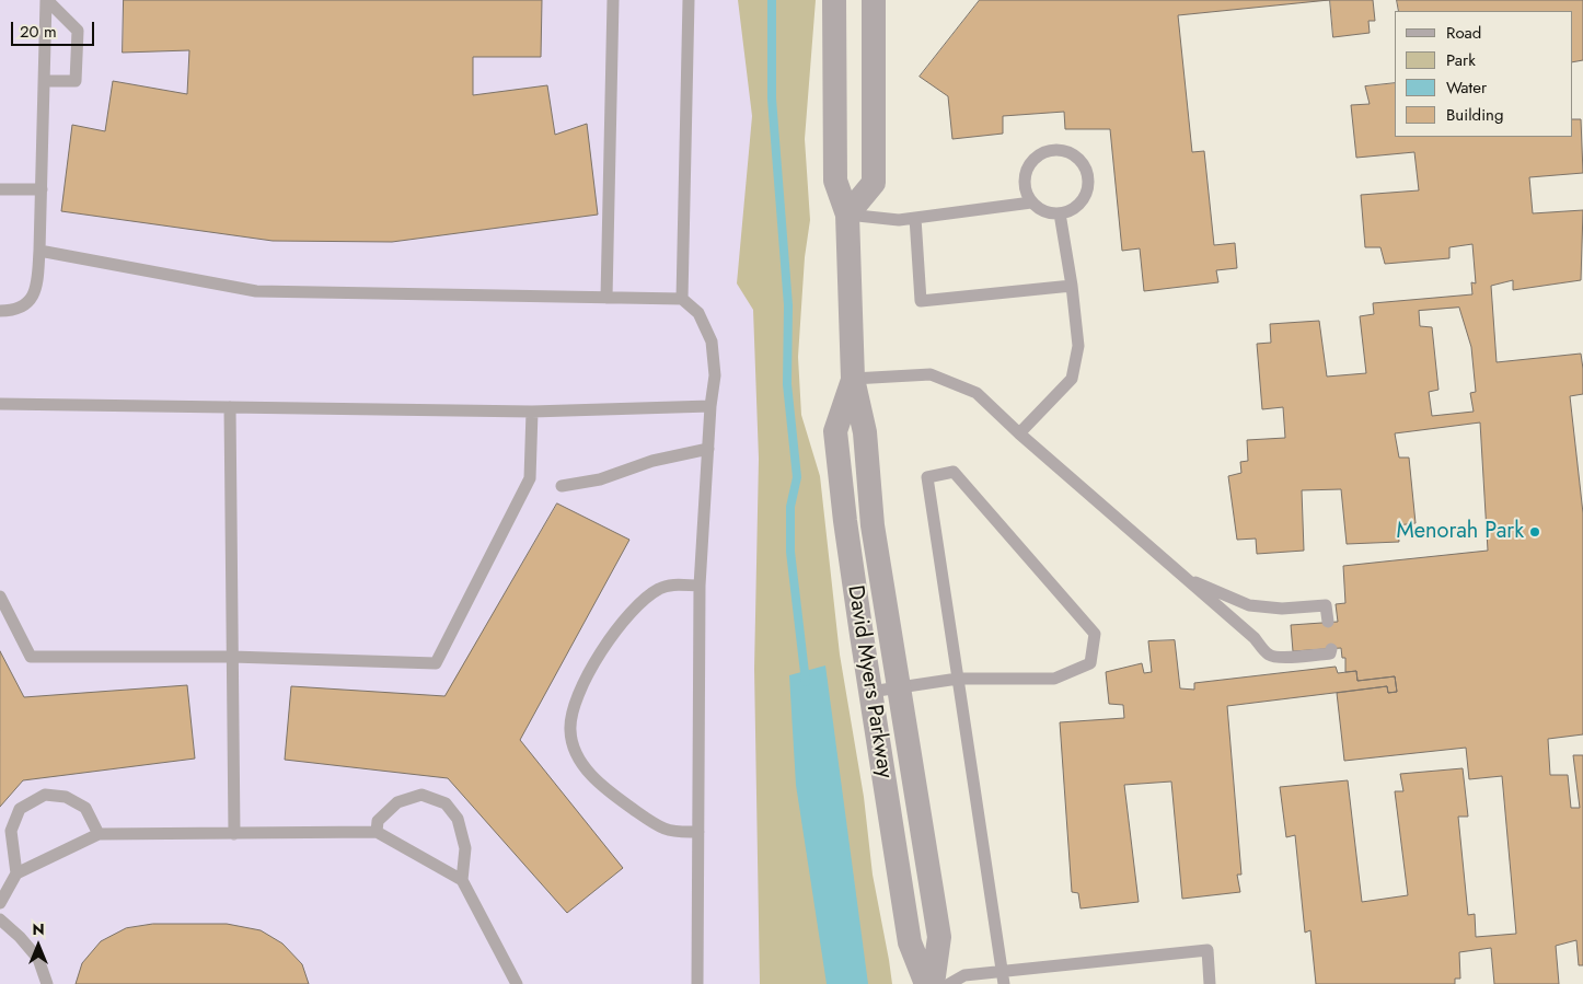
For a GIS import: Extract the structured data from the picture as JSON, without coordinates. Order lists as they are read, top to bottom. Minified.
{"streets":{"street":["David Myers Parkway"]},"places":["Menorah Park"],"legend":["Road","Park","Water","Building"],"scale_bar":"20 m","north":"top"}
